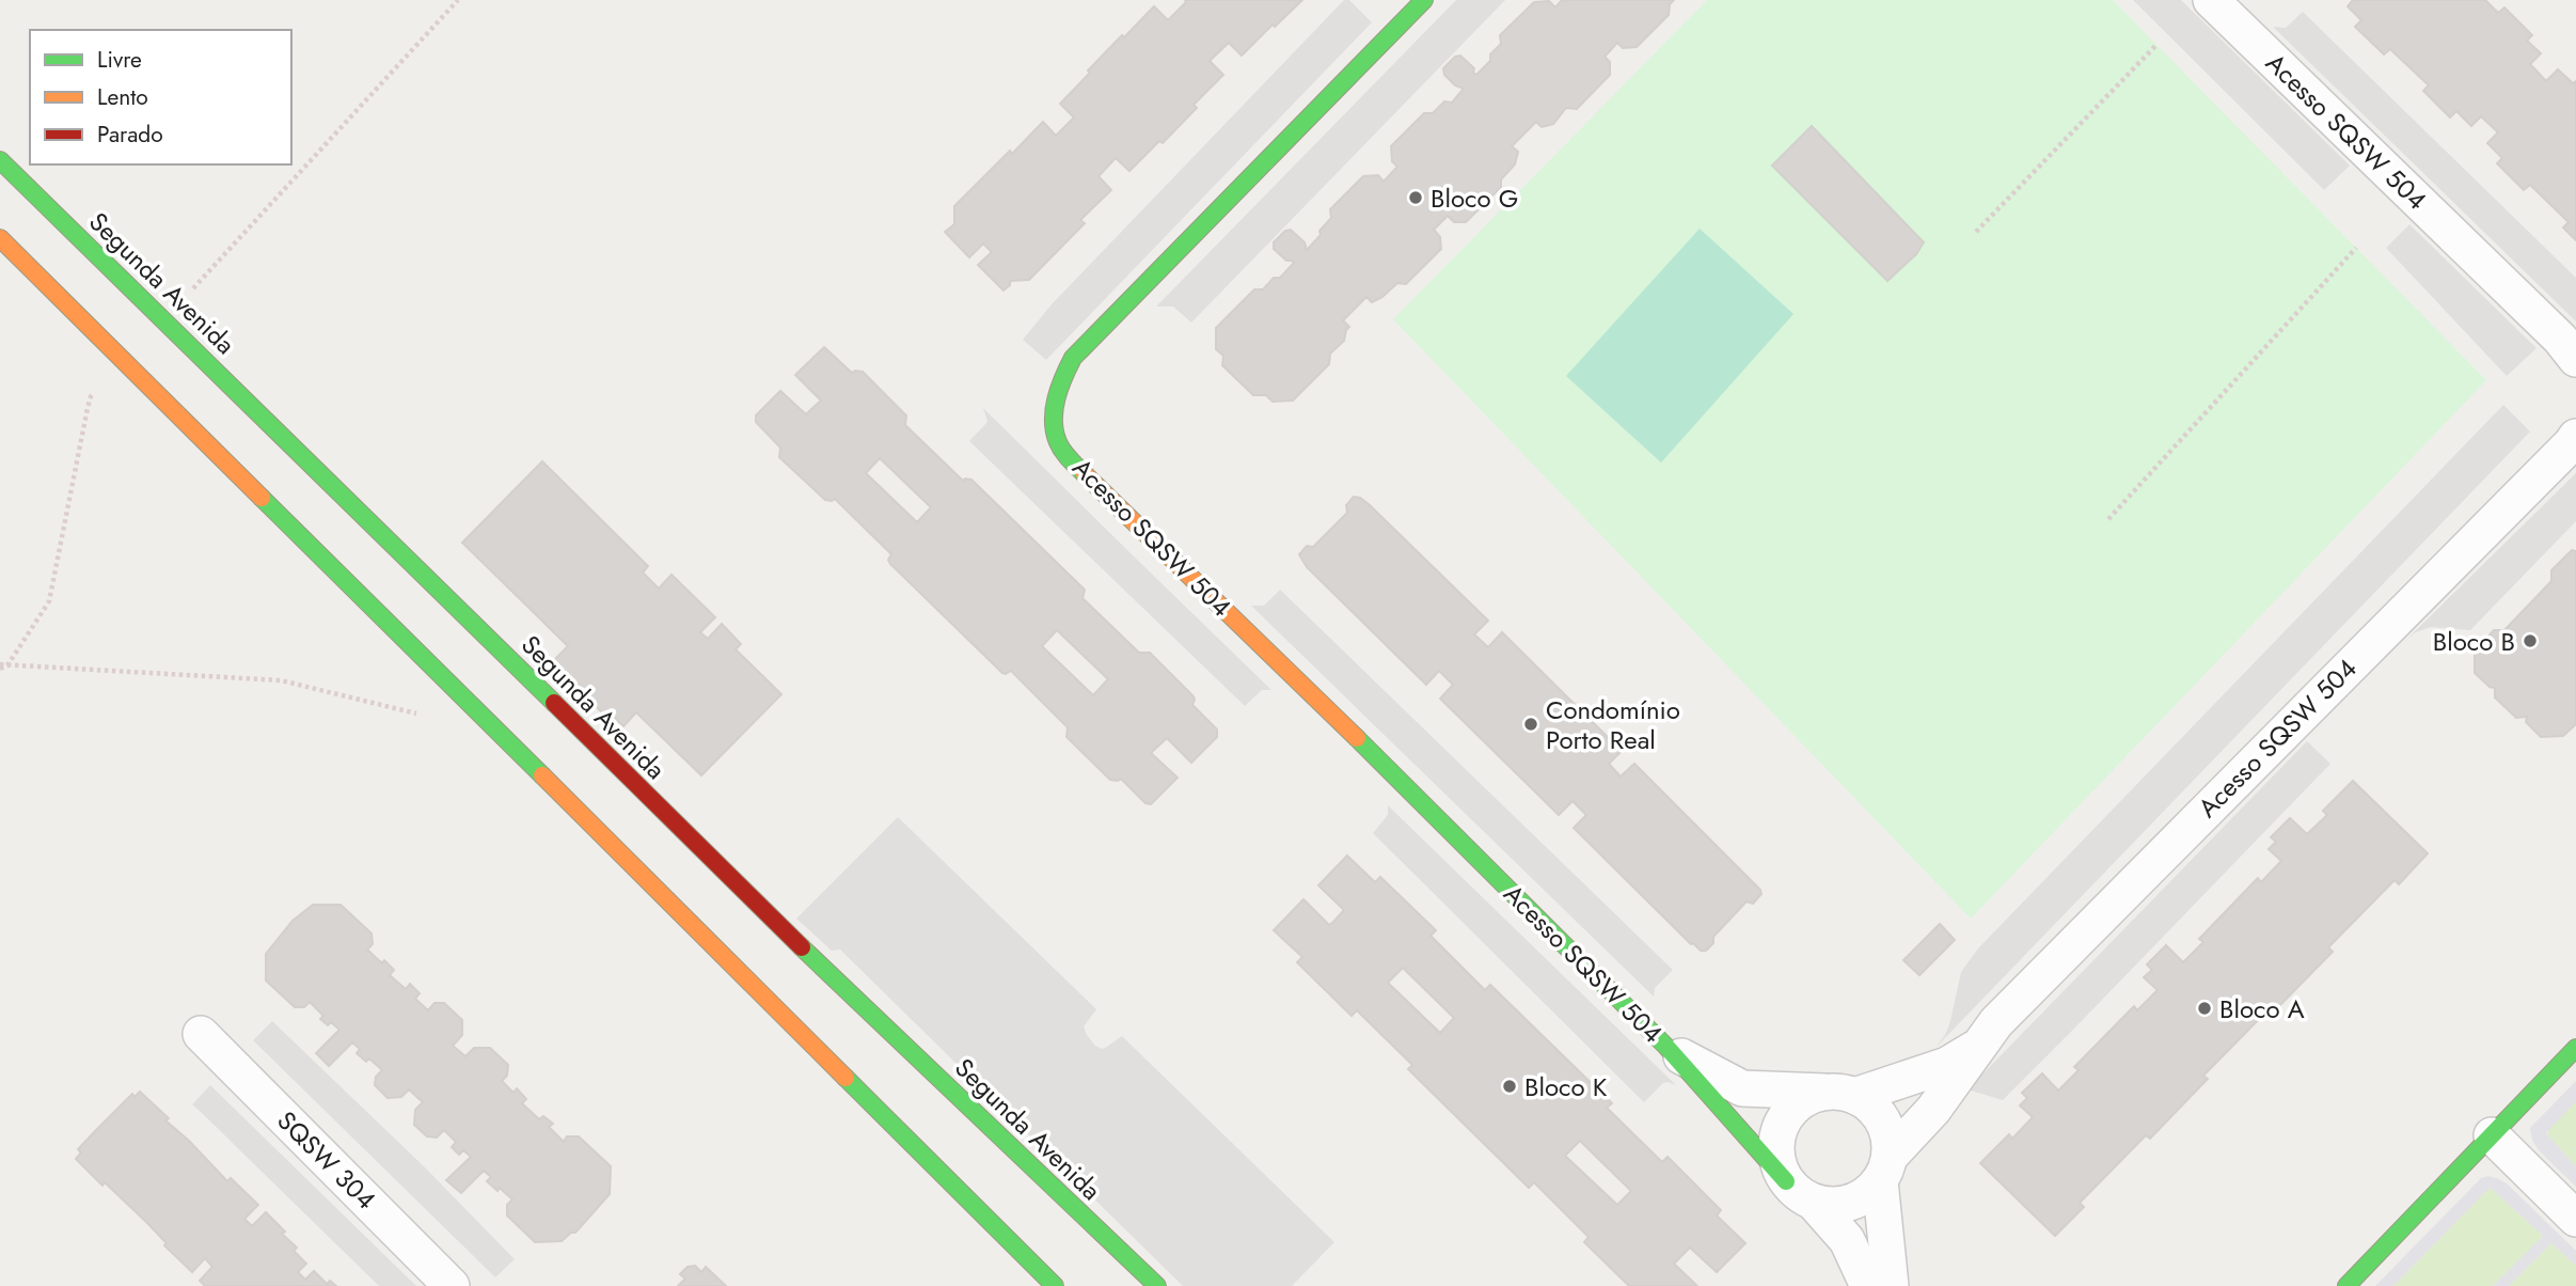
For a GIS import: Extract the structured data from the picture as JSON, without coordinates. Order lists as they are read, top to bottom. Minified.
{"streets":{"street":["Acesso SQSW 504","Segunda Avenida","SQSW 304"]},"places":["Bloco G","Bloco B","Condomínio Porto Real","Bloco A","Bloco K"],"legend":["Livre","Lento","Parado"]}
